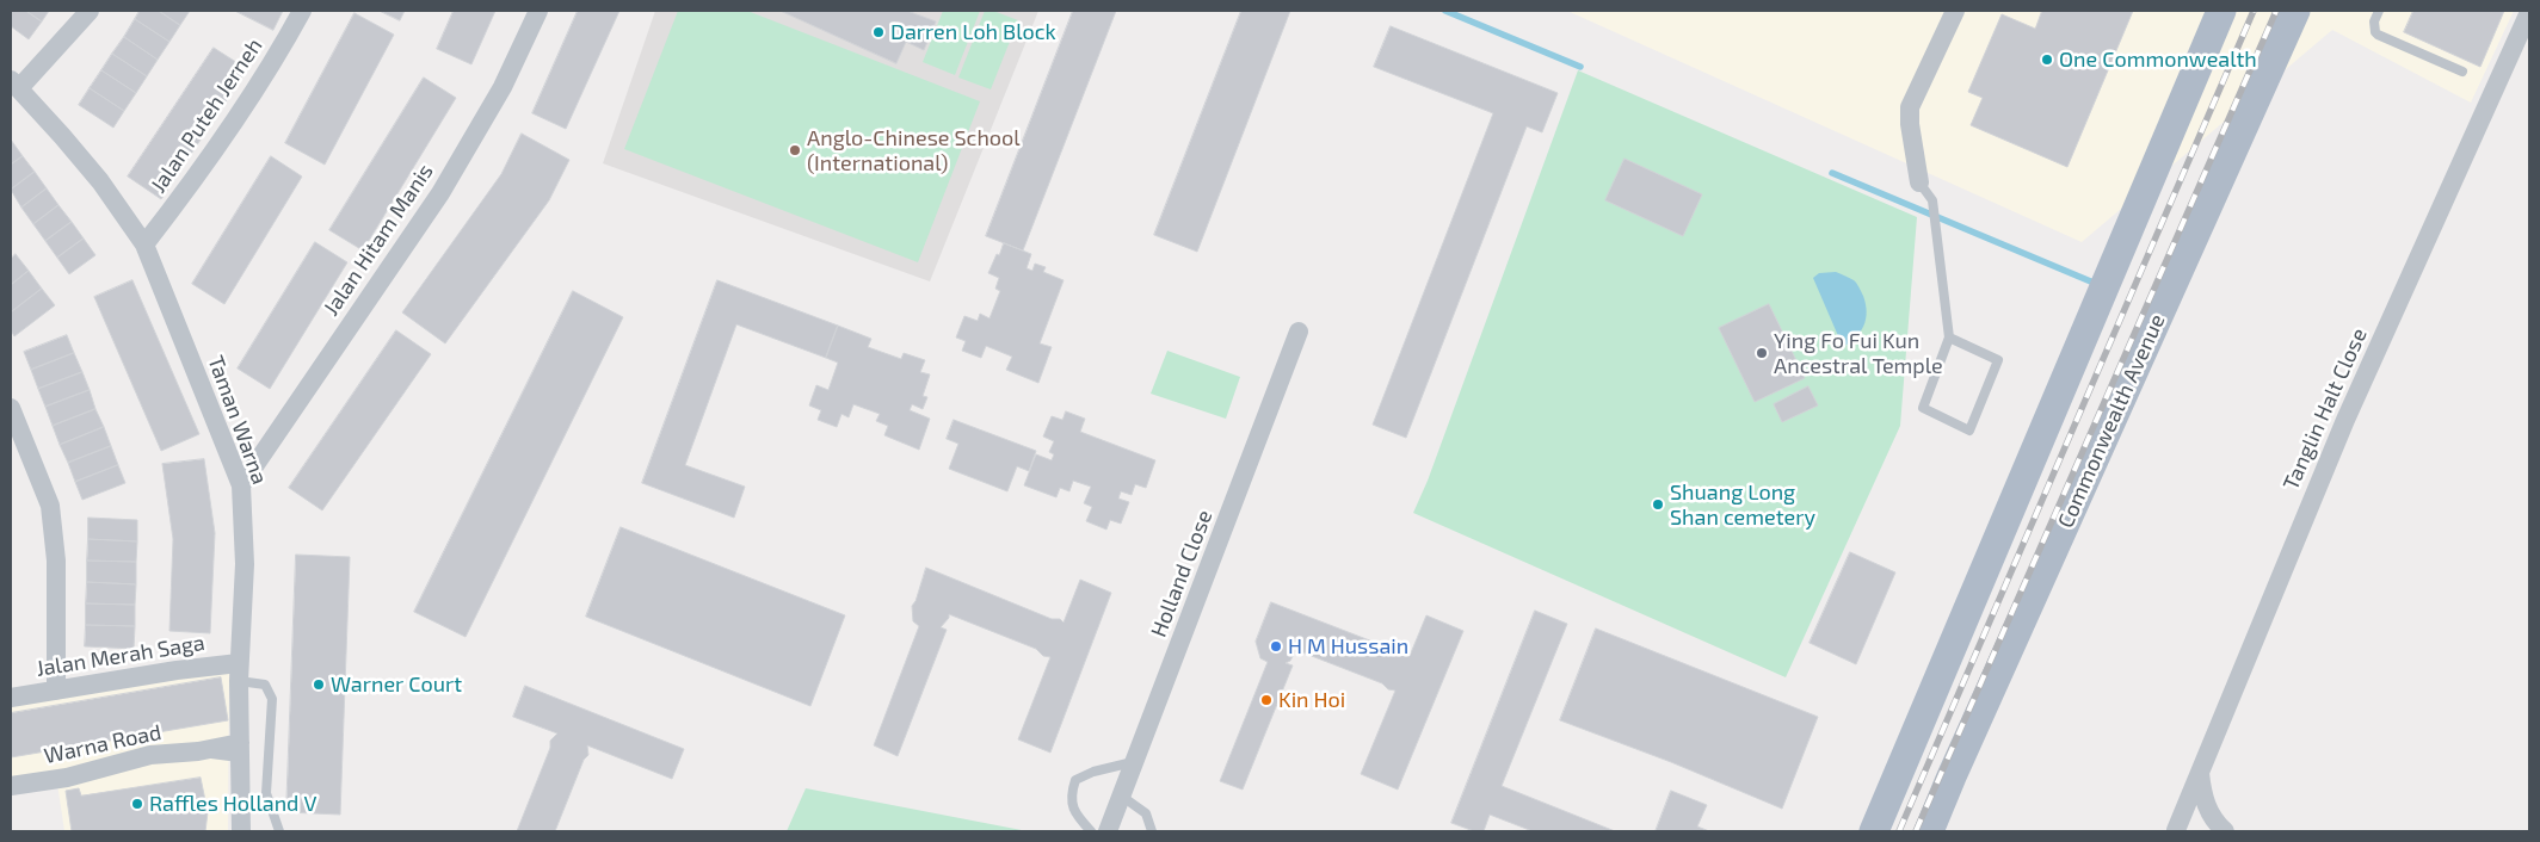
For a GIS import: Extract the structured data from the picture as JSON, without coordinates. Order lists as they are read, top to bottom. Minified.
{"streets":{"main road":["Commonwealth Avenue"],"street":["Jalan Puteh Jerneh","Jalan Hitam Manis","Tanglin Halt Close","Taman Warna","Holland Close","Jalan Merah Saga","Warna Road"]},"crossings":[["Jalan Puteh Jerneh","Taman Warna"],["Jalan Hitam Manis","Taman Warna"],["Taman Warna","Jalan Merah Saga"],["Taman Warna","Warna Road"]],"places":["Darren Loh Block","One Commonwealth","Anglo-Chinese School (International)","Ying Fo Fui Kun Ancestral Temple","Shuang Long Shan cemetery","H M Hussain","Warner Court","Kin Hoi","Raffles Holland V"]}
